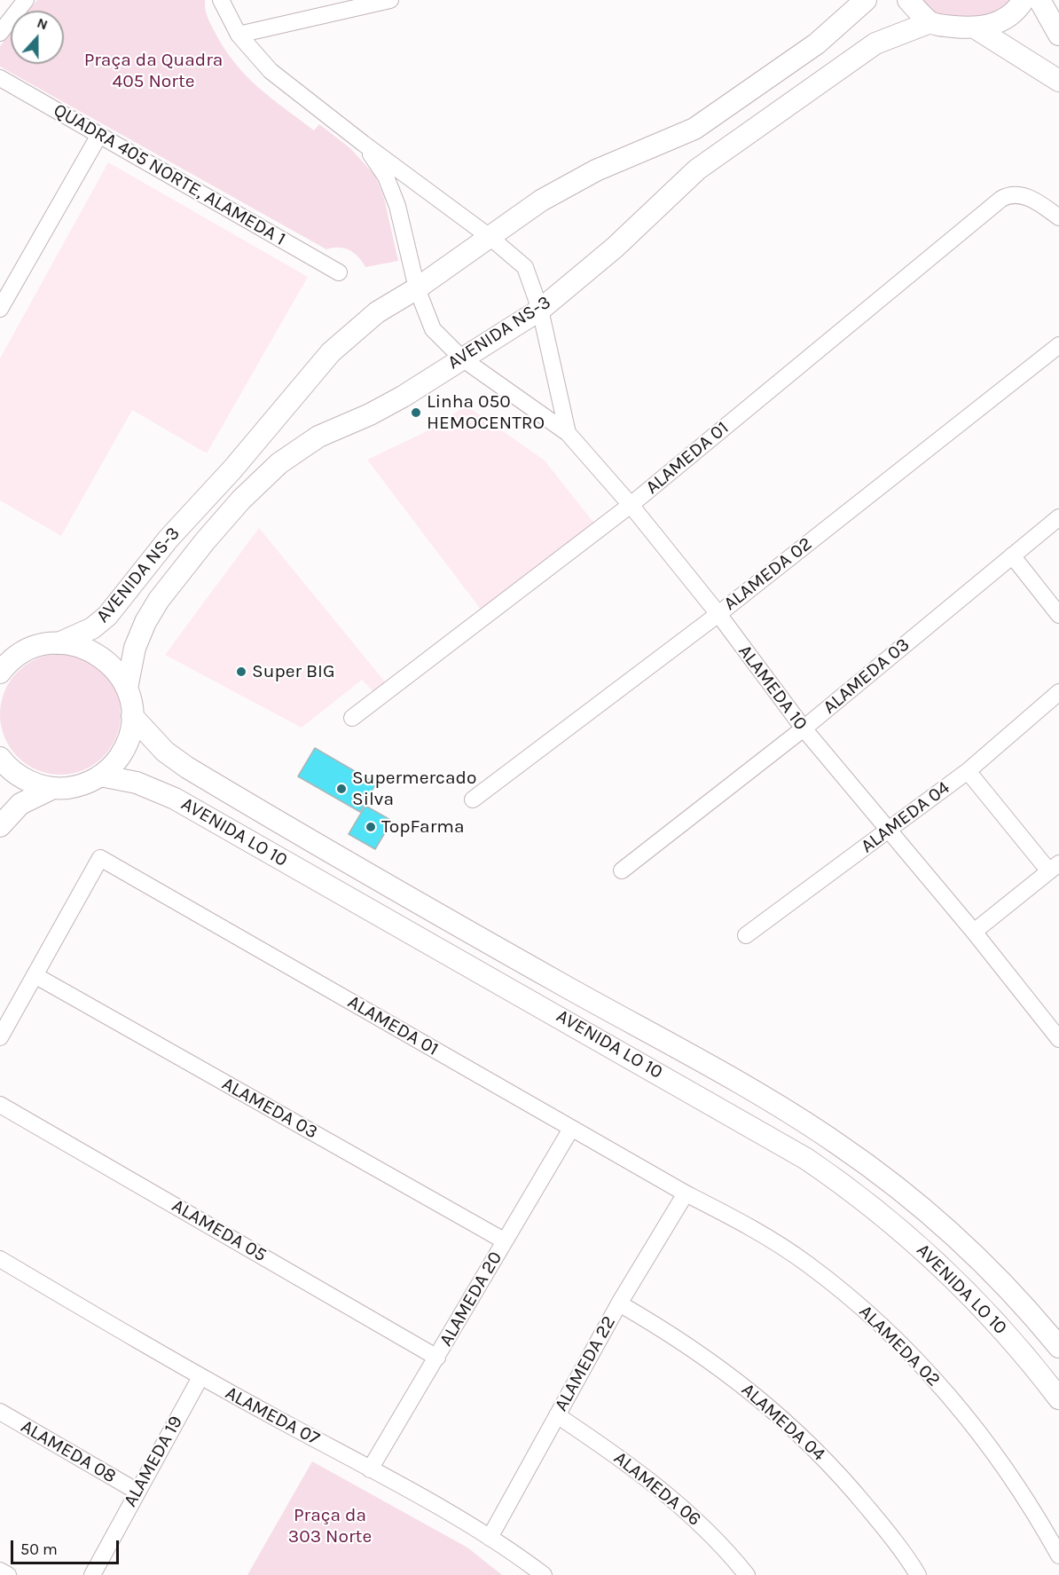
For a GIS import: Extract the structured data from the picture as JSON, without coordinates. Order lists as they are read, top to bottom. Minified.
{"streets":{"street":["QUADRA 405 NORTE, ALAMEDA 1","AVENIDA NS-3","ALAMEDA 01","ALAMEDA 02","ALAMEDA 03","ALAMEDA 10","ALAMEDA 04","AVENIDA LO 10","ALAMEDA 05","ALAMEDA 20","ALAMEDA 22","ALAMEDA 07","ALAMEDA 08","ALAMEDA 19","ALAMEDA 06"]},"crossings":[["AVENIDA NS-3","ALAMEDA 10"],["AVENIDA NS-3","AVENIDA LO 10"],["ALAMEDA 01","ALAMEDA 02"],["ALAMEDA 01","ALAMEDA 03"],["ALAMEDA 01","ALAMEDA 10"],["ALAMEDA 01","ALAMEDA 20"],["ALAMEDA 01","ALAMEDA 22"],["ALAMEDA 02","ALAMEDA 10"],["ALAMEDA 02","ALAMEDA 22"],["ALAMEDA 03","ALAMEDA 10"],["ALAMEDA 03","ALAMEDA 20"],["ALAMEDA 10","ALAMEDA 04"],["ALAMEDA 04","ALAMEDA 22"],["ALAMEDA 05","ALAMEDA 20"],["ALAMEDA 20","ALAMEDA 07"],["ALAMEDA 22","ALAMEDA 07"],["ALAMEDA 22","ALAMEDA 06"],["ALAMEDA 07","ALAMEDA 19"],["ALAMEDA 08","ALAMEDA 19"]],"parks":["Praça da Quadra 405 Norte","Praça da 303 Norte"],"places":["Linha 050 HEMOCENTRO","Super BIG","Supermercado Silva","TopFarma"],"scale_bar":"50 m","north":"top"}
